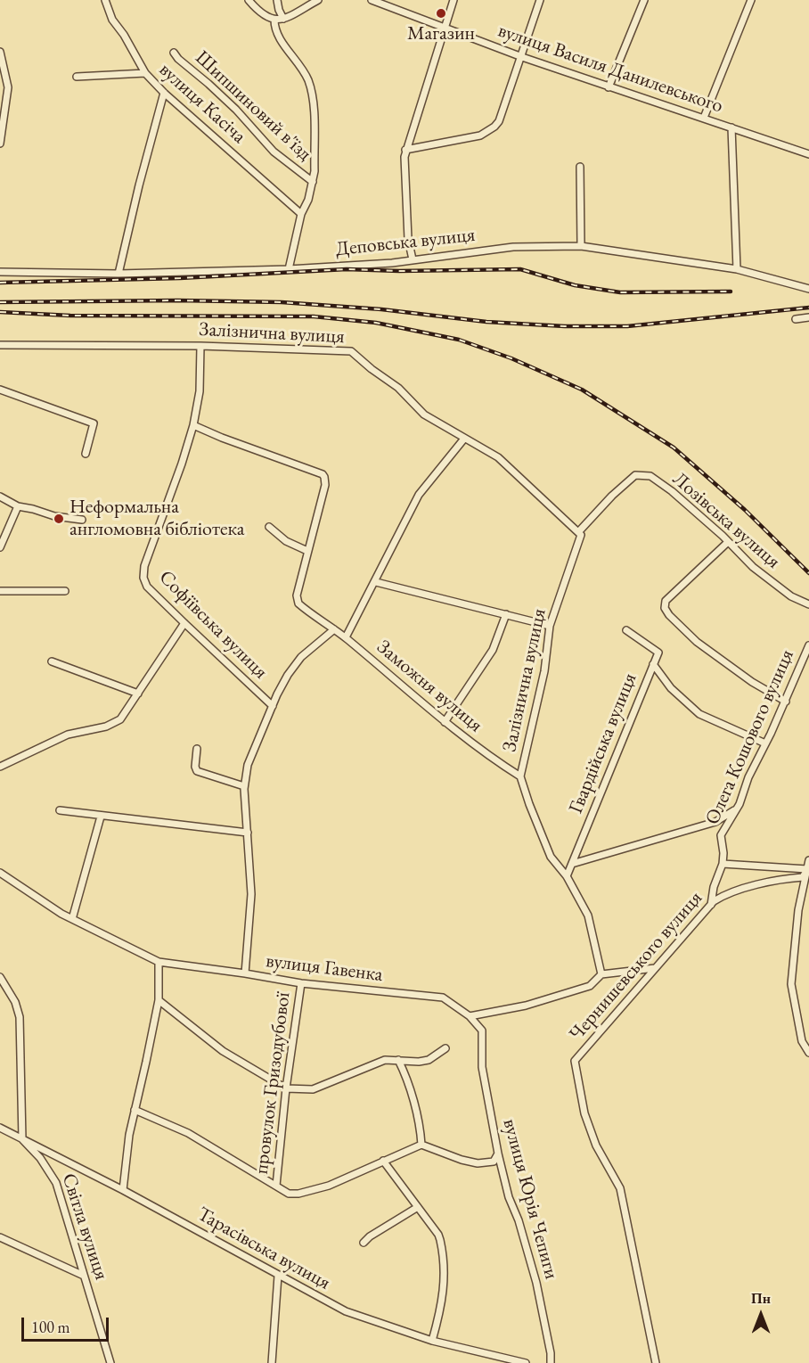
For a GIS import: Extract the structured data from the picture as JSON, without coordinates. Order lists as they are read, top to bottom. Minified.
{"streets":{"street":["вулиця Василя Данилевського","вулиця Касіча","Шипшиновий в'їзд","Деповська вулиця","Залізнична вулиця","Лозівська вулиця","Софіївська вулиця","Заможня вулиця","Олега Кошового вулиця","Гвардійська вулиця","Чернишевського вулиця","вулиця Гавенка","провулок Гризодубової","вулиця Юрія Чепиги","Світла вулиця","Тарасівська вулиця"]},"crossings":[["Залізнична вулиця","Лозівська вулиця"],["Залізнична вулиця","Софіївська вулиця"],["Залізнична вулиця","Заможня вулиця"],["Олега Кошового вулиця","Гвардійська вулиця"],["Олега Кошового вулиця","Чернишевського вулиця"],["вулиця Гавенка","провулок Гризодубової"],["вулиця Гавенка","вулиця Юрія Чепиги"],["Світла вулиця","Тарасівська вулиця"]],"places":["Магазин","Неформальна англомовна бібліотека"],"scale_bar":"100 m","north":"top"}
